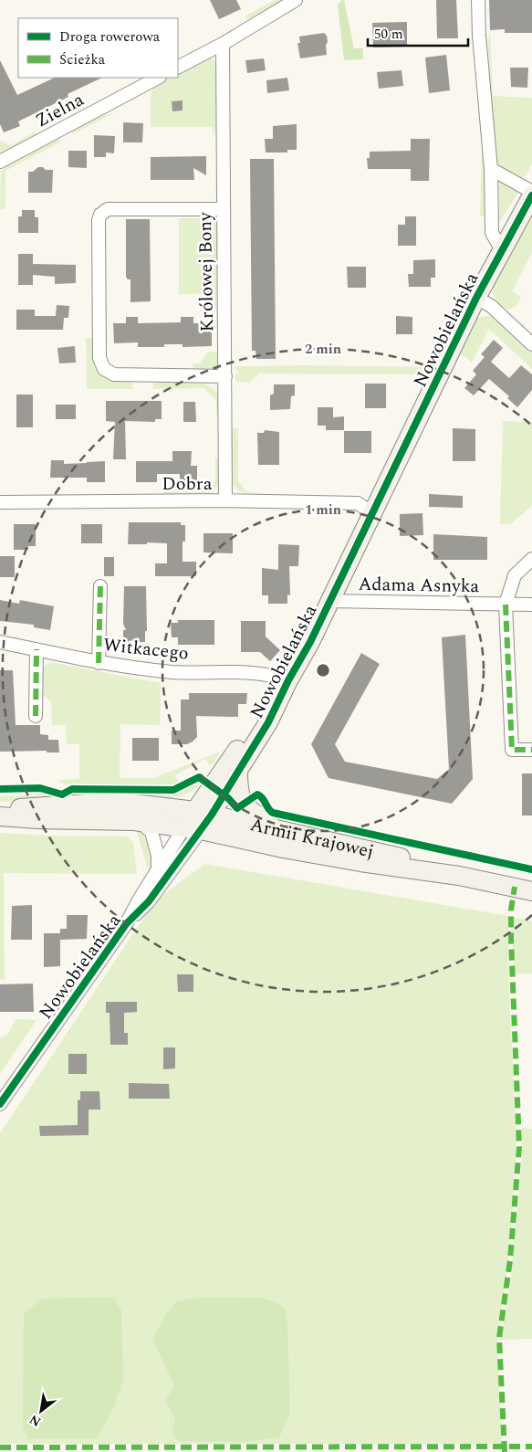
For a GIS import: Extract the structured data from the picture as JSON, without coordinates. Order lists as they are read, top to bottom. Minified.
{"streets":{"street":["Zielna","Królowej Bony","Nowobielańska","Dobra","Adama Asnyka","Witkacego","Armii Krajowej"]},"crossings":[["Królowej Bony","Dobra"],["Nowobielańska","Dobra"],["Nowobielańska","Adama Asnyka"],["Nowobielańska","Witkacego"],["Nowobielańska","Armii Krajowej"]],"legend":["Droga rowerowa","Ścieżka"],"scale_bar":"50 m","north":"bottom left","rings":["2 min","1 min"]}
